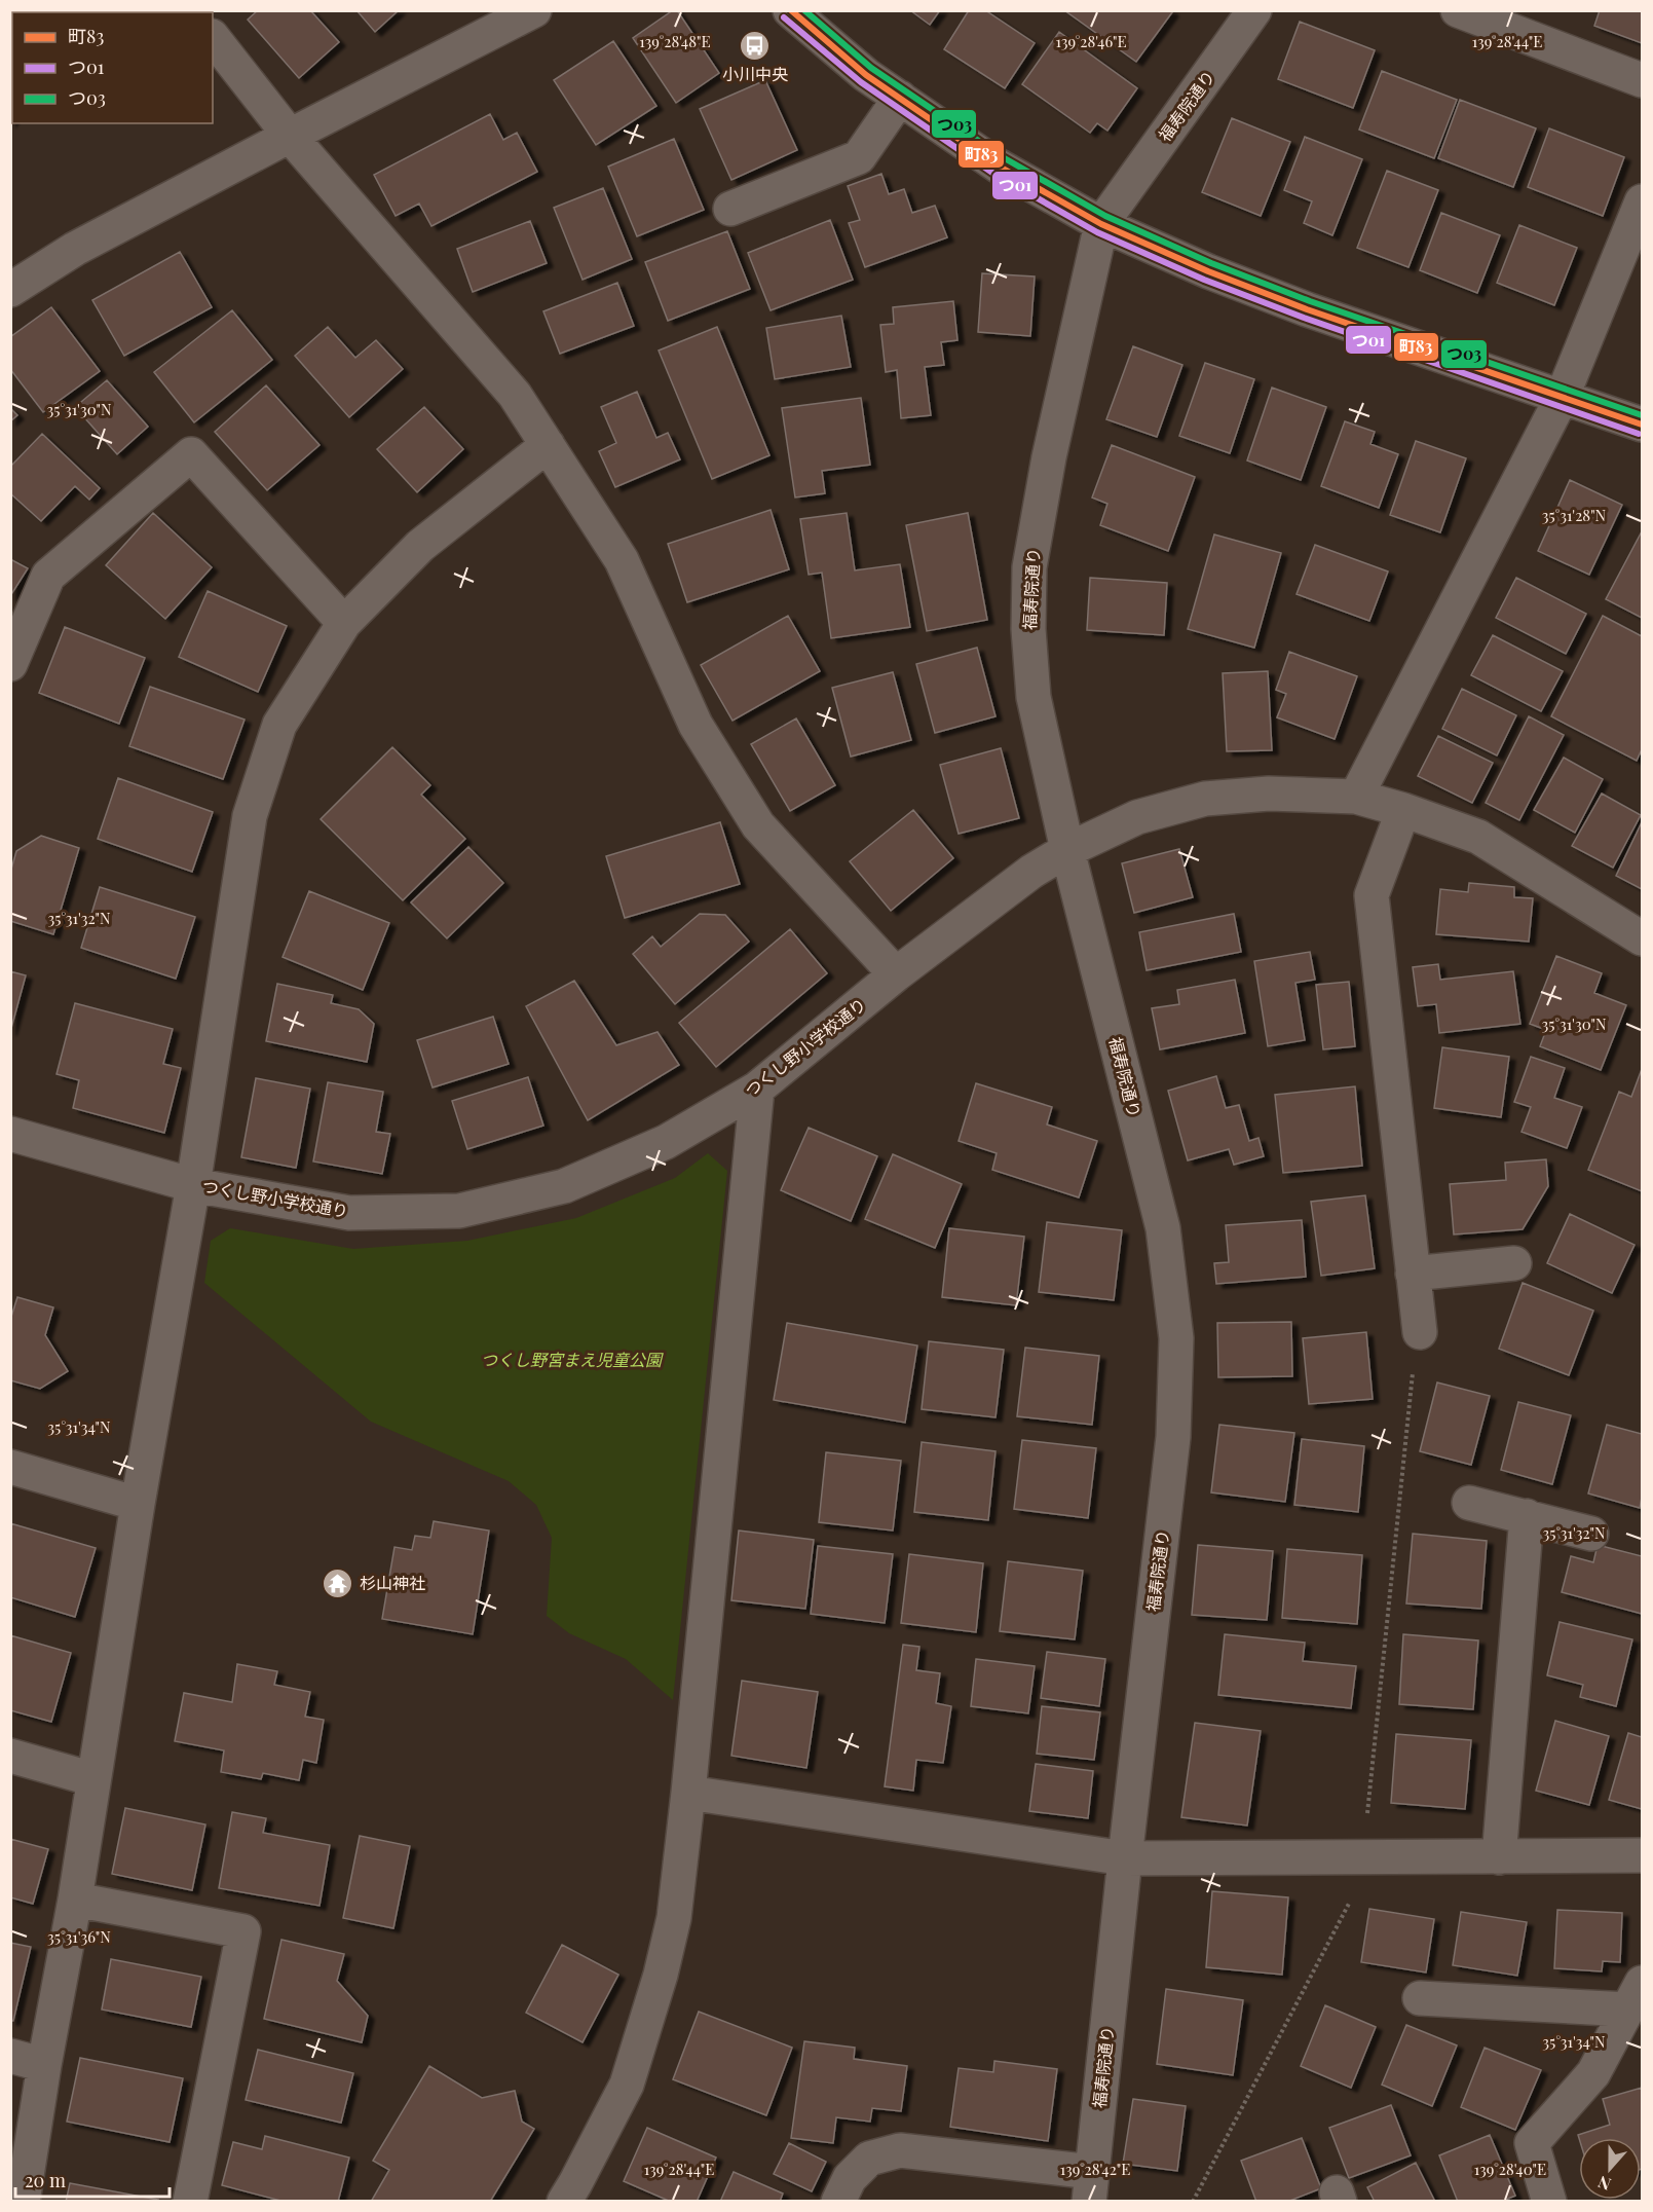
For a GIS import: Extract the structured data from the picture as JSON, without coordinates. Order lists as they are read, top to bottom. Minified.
{"streets":{"street":["福寿院通り","つくし野小学校通り"]},"crossings":[["福寿院通り","つくし野小学校通り"]],"parks":["つくし野宮まえ児童公園"],"places":{"bus stop":["小川中央"],"temple":["杉山神社"]},"lines":["transit line 町83","transit line つ03","transit line つ01"],"legend":["町83","つ01","つ03"],"scale_bar":"20 m","north":"bottom","coordinates":["139°28'48\"E","139°28'46\"E","139°28'44\"E","35°31'30\"N","35°31'28\"N","35°31'32\"N","35°31'34\"N","35°31'36\"N","139°28'42\"E","139°28'40\"E"]}
